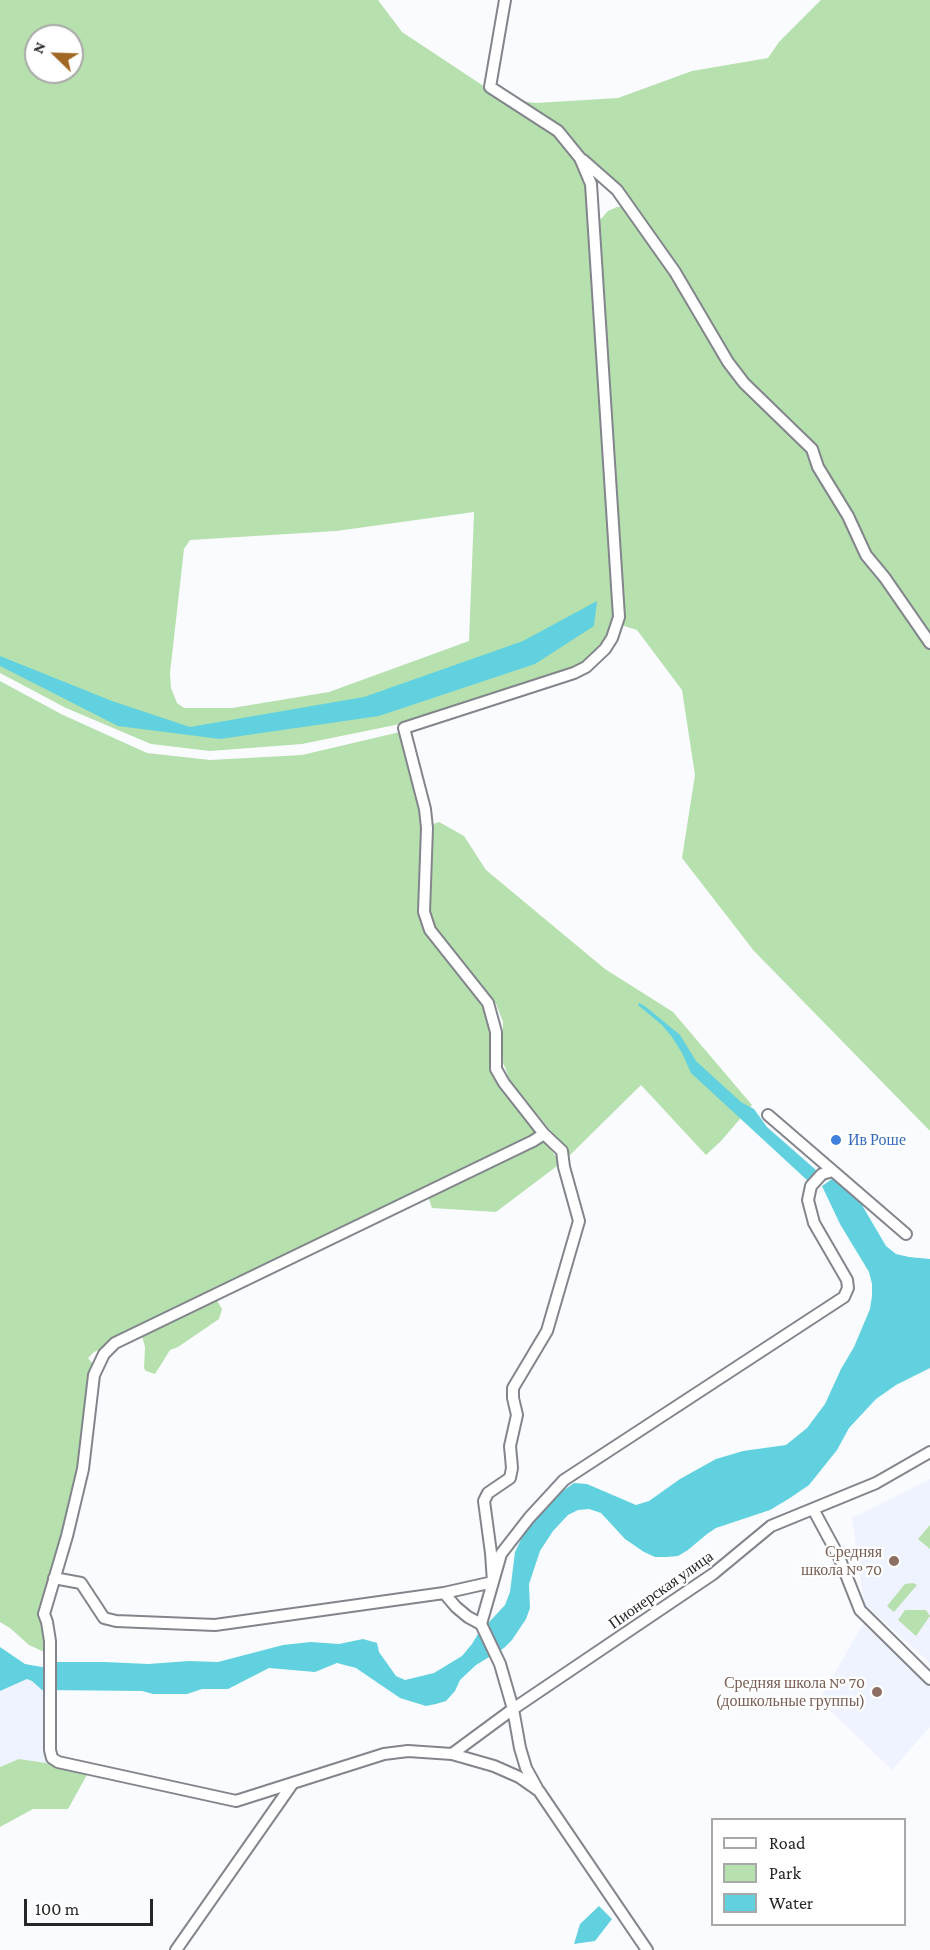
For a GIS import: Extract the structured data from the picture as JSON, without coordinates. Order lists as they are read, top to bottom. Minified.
{"streets":{"street":["Пионерская улица"]},"places":["Ив Роше","Средняя школа № 70","Средняя школа № 70 (дошкольные группы)"],"legend":["Road","Park","Water"],"scale_bar":"100 m","north":"top left"}
